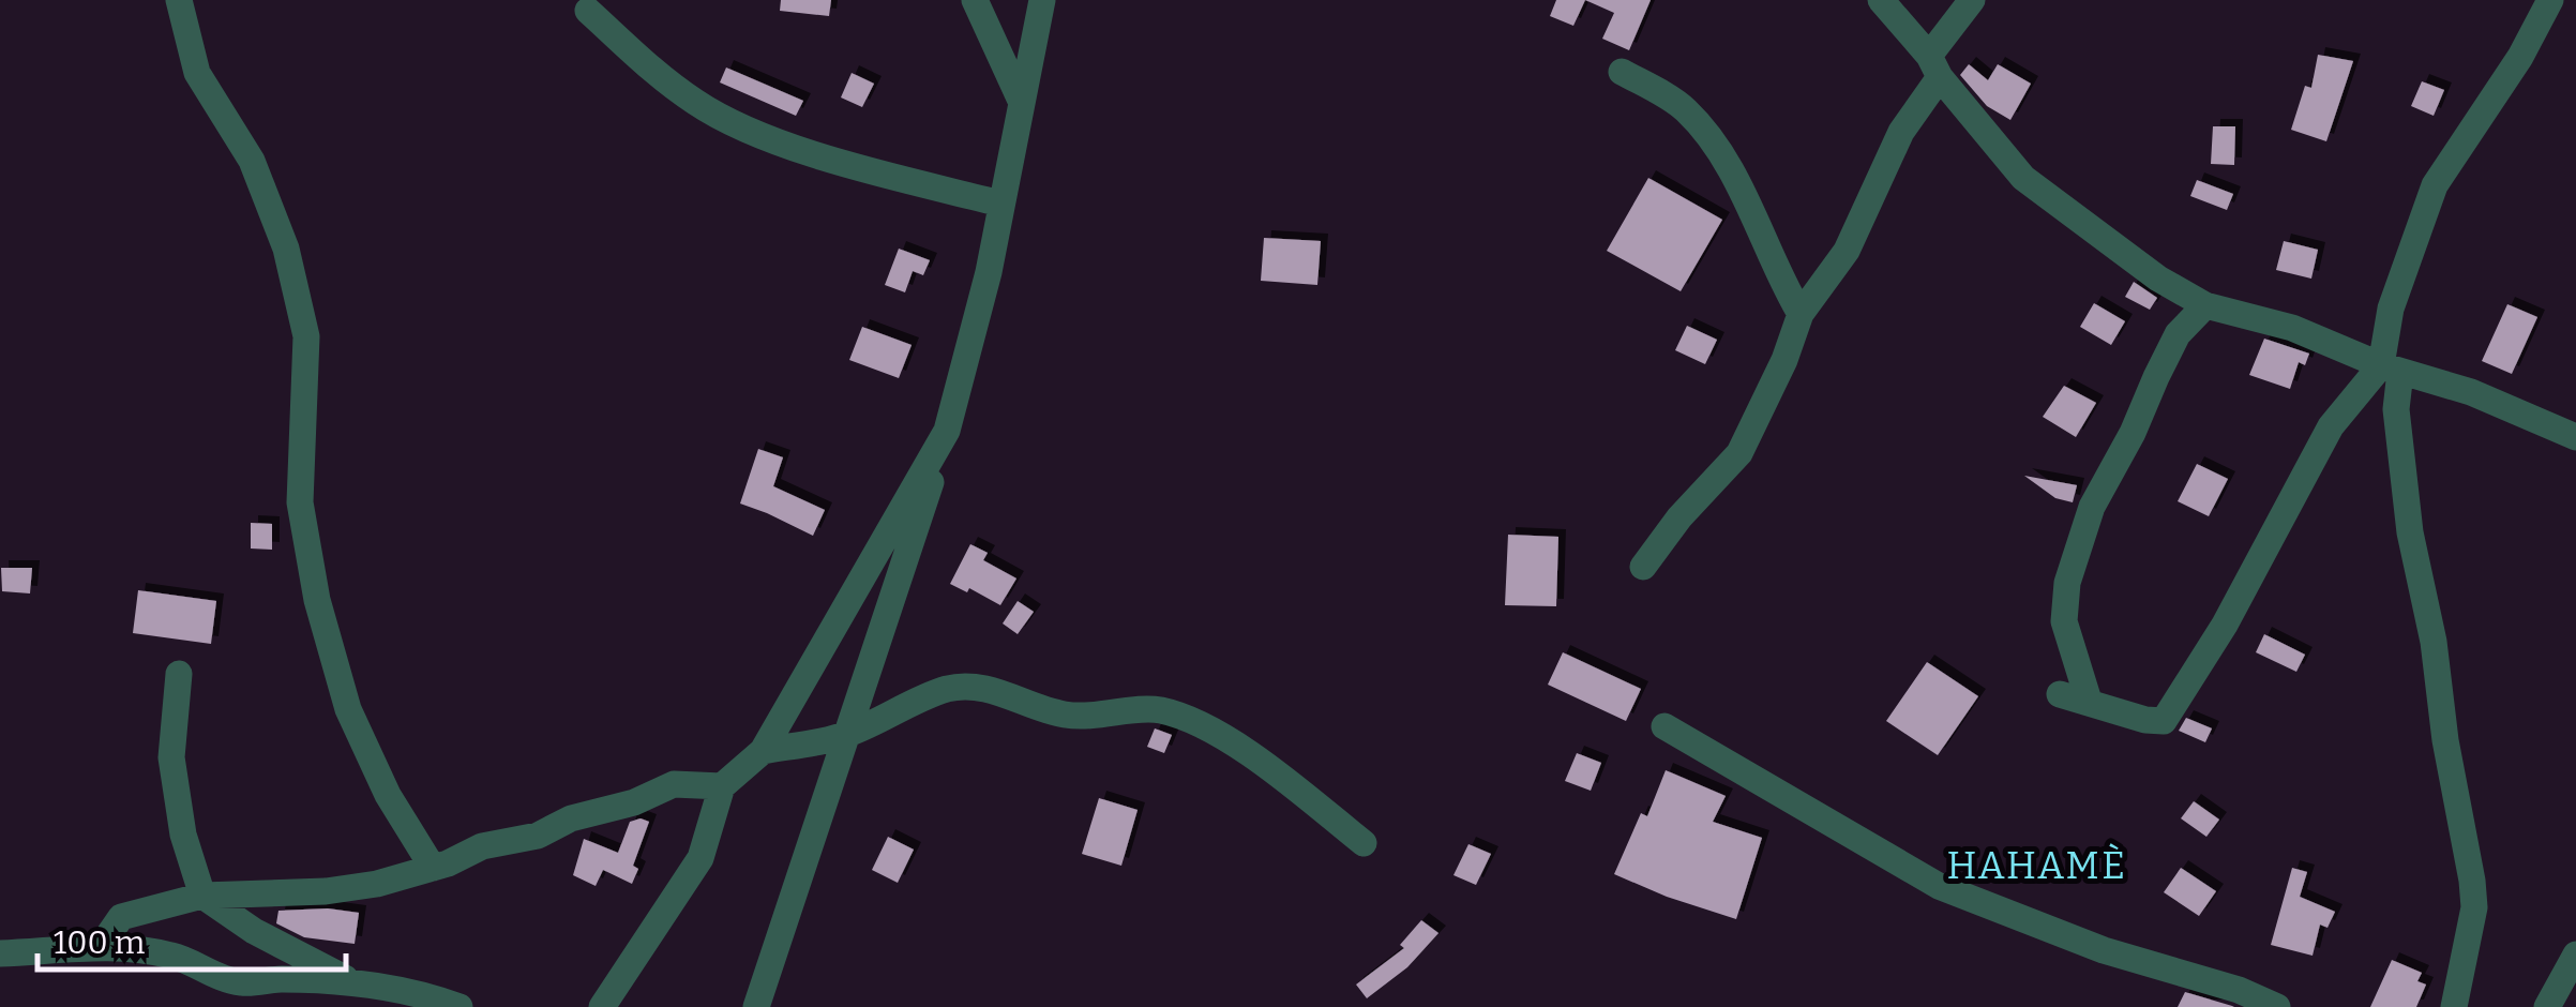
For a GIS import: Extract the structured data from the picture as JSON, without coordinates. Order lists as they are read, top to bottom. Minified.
{"districts":["HAHAMÈ"],"scale_bar":"100 m"}
